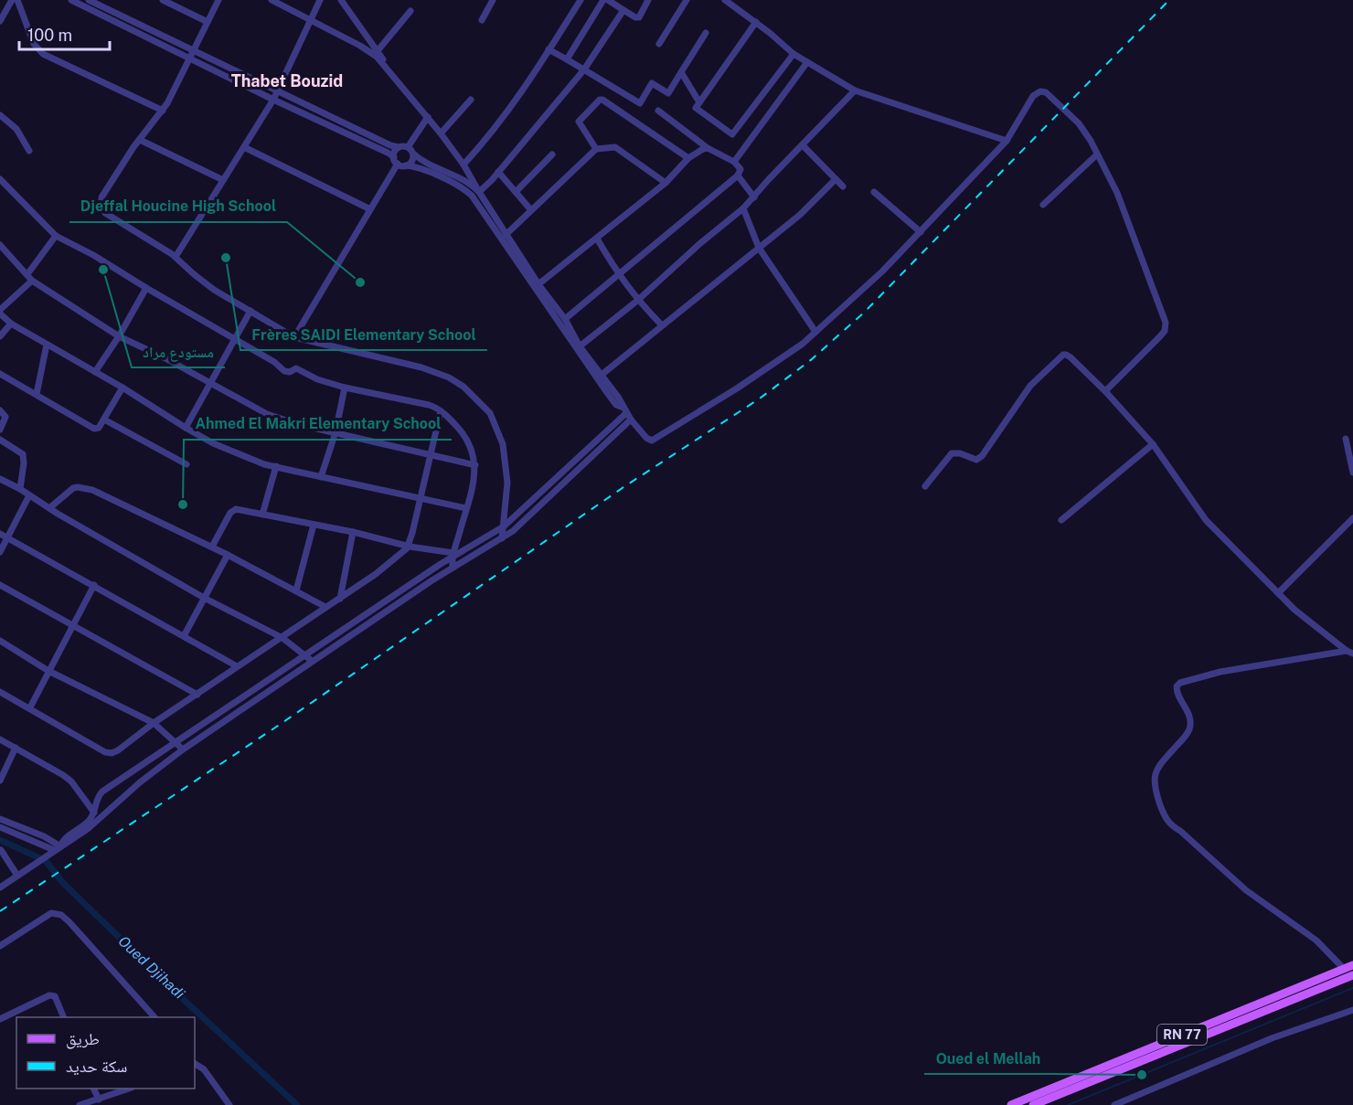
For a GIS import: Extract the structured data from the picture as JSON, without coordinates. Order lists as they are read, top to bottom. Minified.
{"streets":{"main road":["RN 77"]},"districts":["Thabet Bouzid"],"water":["Oued Djihadi"],"places":["Frères SAIDI Elementary School","مستودع مراد","Djeffal Houcine High School","Ahmed El Makri Elementary School","Oued el Mellah"],"legend":["طريق","سكة حديد"],"scale_bar":"100 m"}
